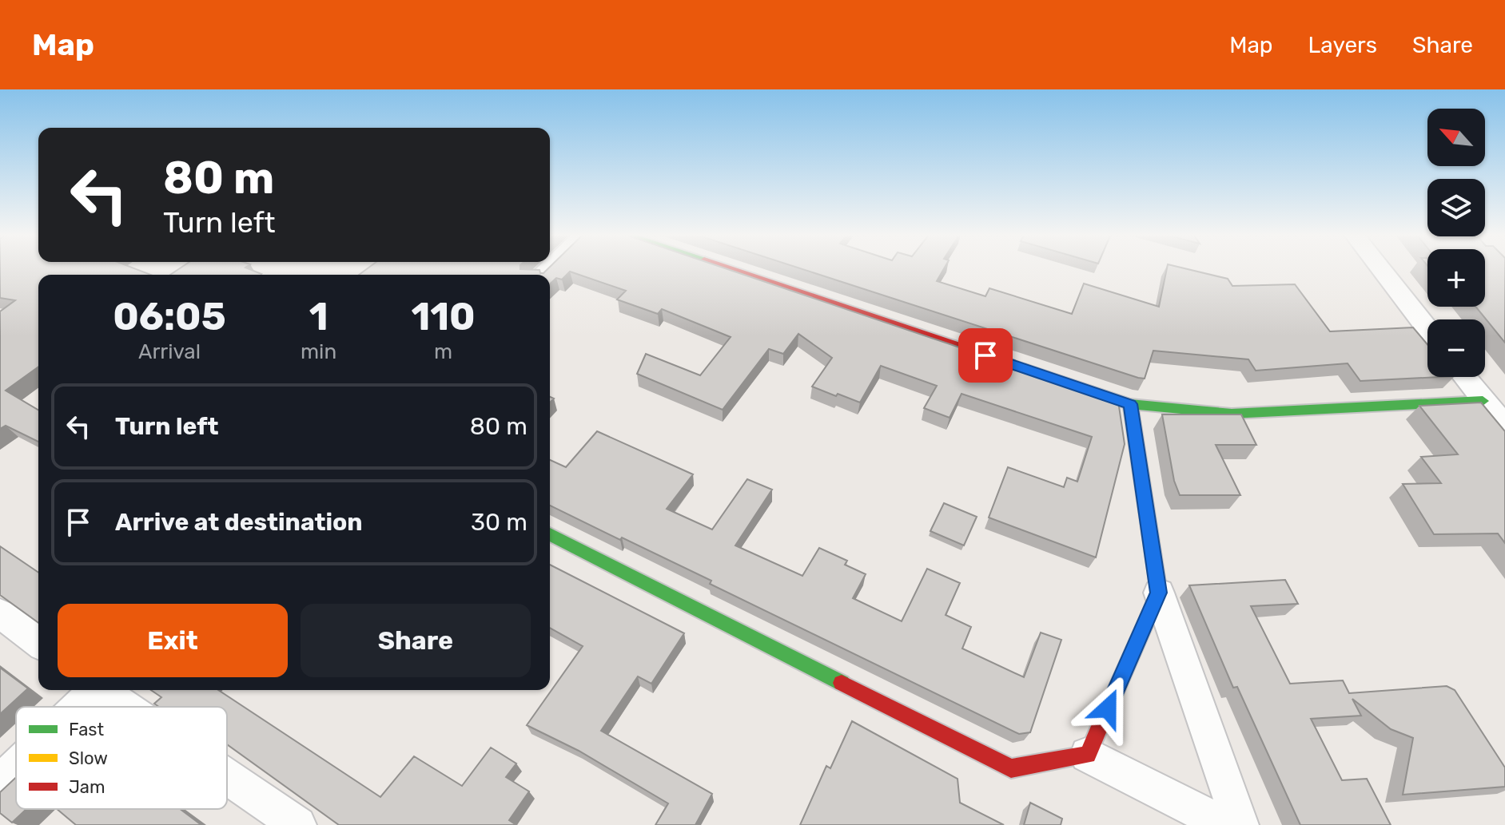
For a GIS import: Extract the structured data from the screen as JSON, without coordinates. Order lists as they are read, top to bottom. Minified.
{"legend":["Fast","Slow","Jam"],"north":"top left","page":{"header":"Map","nav":["Map","Layers","Share"],"map_buttons":["+","−"],"turn":["80 m","Turn left"],"eta":["06:05","Arrival","1","min","110","m"],"list":[{"name":"Turn left","value":"80 m"},{"name":"Arrive at destination","value":"30 m"}],"buttons":["Exit","Share"]}}
